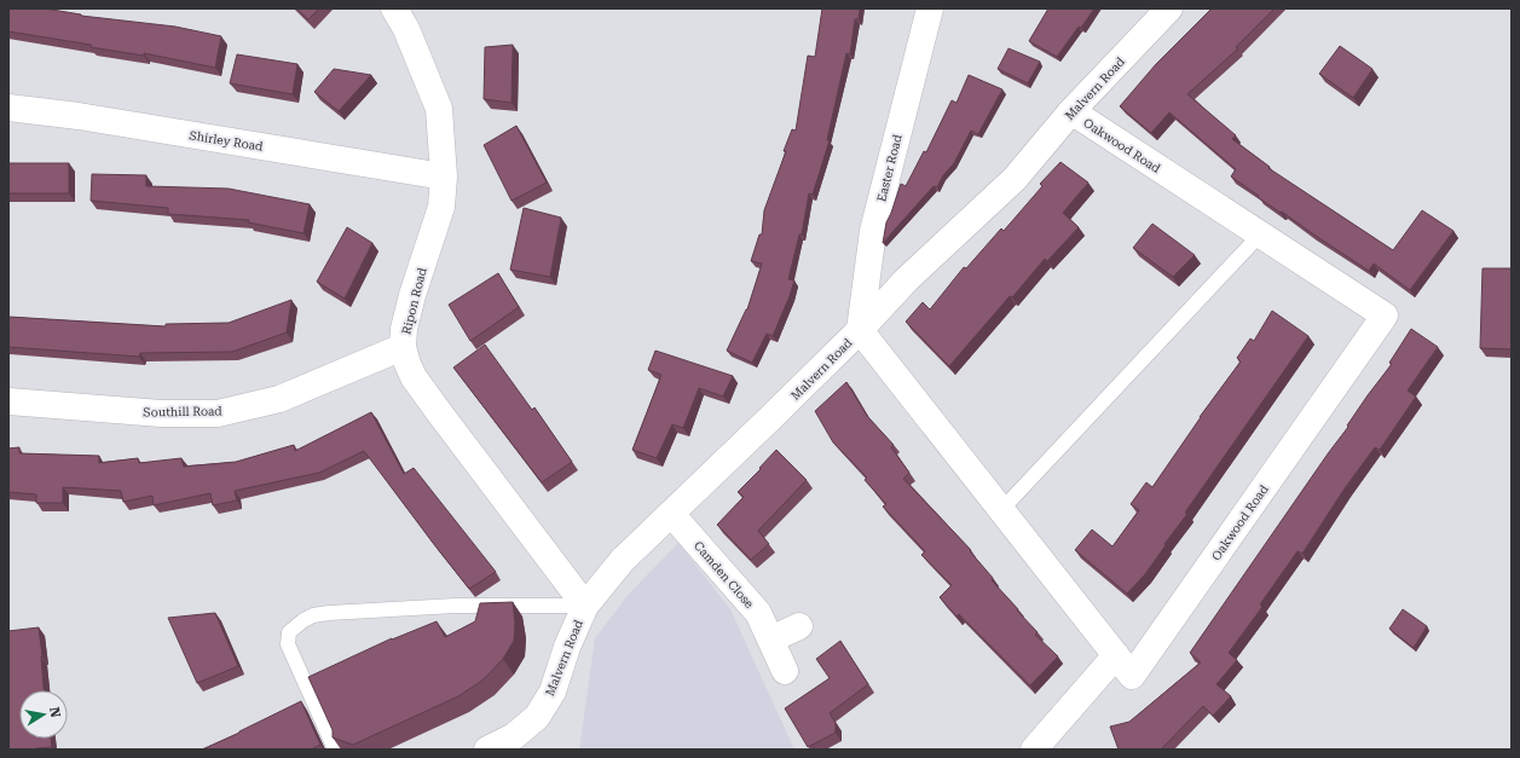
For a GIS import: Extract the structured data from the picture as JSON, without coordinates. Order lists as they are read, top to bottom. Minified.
{"streets":{"street":["Malvern Road","Shirley Road","Oakwood Road","Easter Road","Ripon Road","Southill Road","Camden Close"]},"crossings":[["Malvern Road","Oakwood Road"],["Malvern Road","Easter Road"],["Malvern Road","Ripon Road"],["Malvern Road","Camden Close"],["Shirley Road","Ripon Road"],["Oakwood Road","Easter Road"],["Ripon Road","Southill Road"]],"north":"right"}
